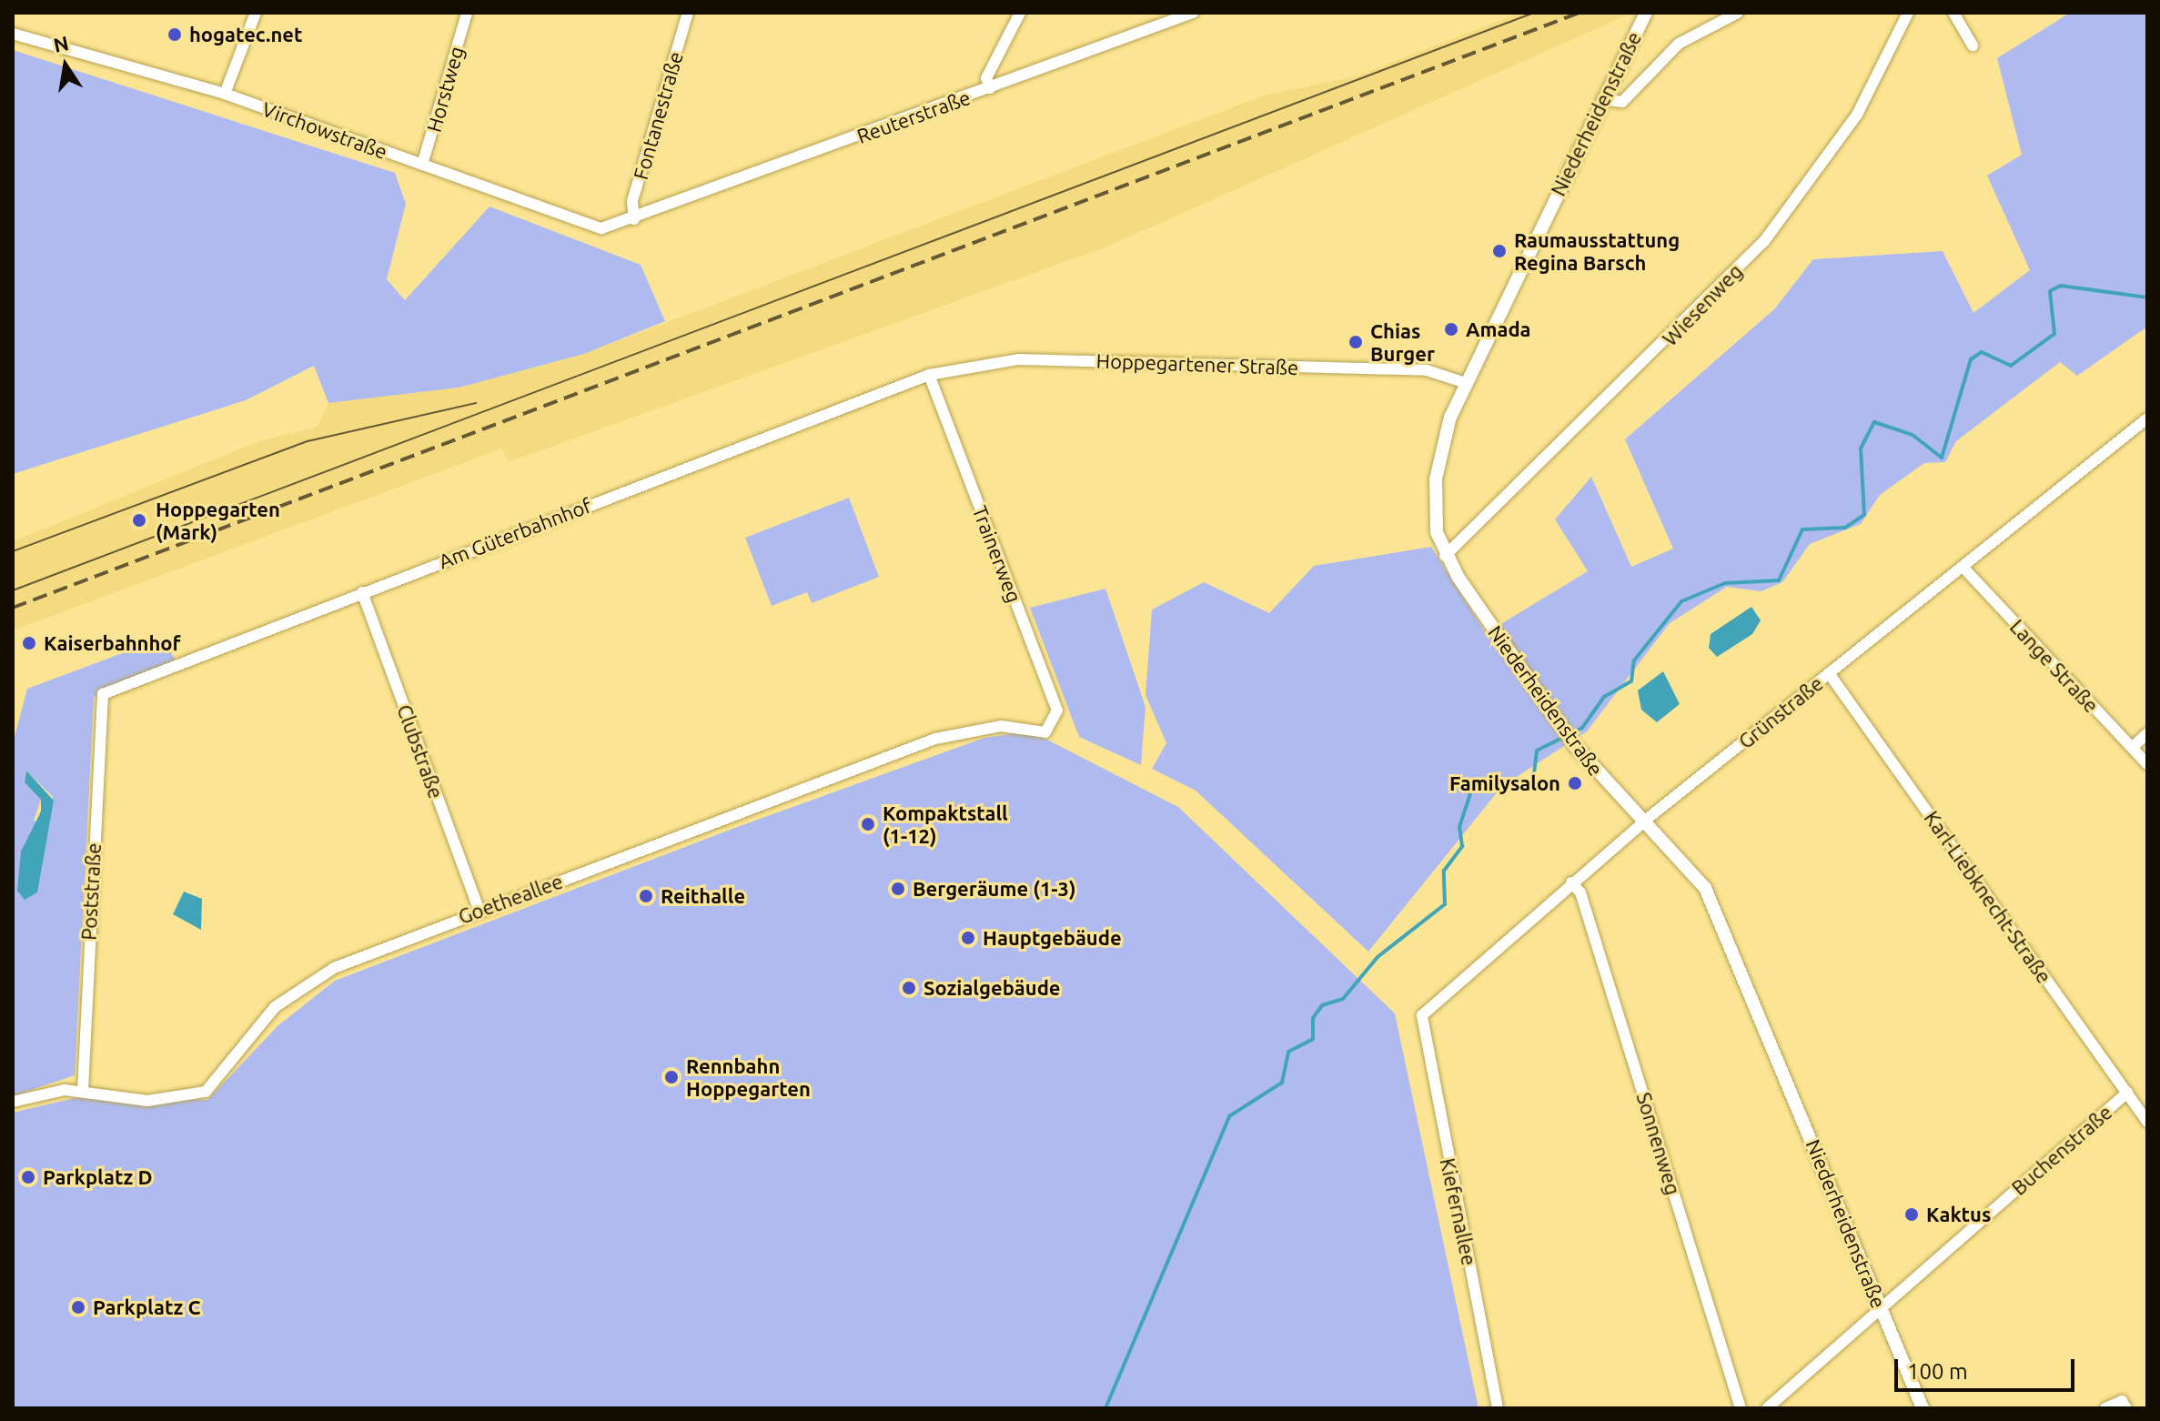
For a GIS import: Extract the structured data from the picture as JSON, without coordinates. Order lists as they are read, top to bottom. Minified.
{"streets":{"street":["Horstweg","Niederheidenstraße","Fontanestraße","Reuterstraße","Virchowstraße","Wiesenweg","Hoppegartener Straße","Am Güterbahnhof","Trainerweg","Lange Straße","Grünstraße","Clubstraße","Poststraße","Karl-Liebknecht-Straße","Goetheallee","Sonnenweg","Buchenstraße","Kiefernallee"]},"crossings":[["Horstweg","Virchowstraße"],["Niederheidenstraße","Wiesenweg"],["Niederheidenstraße","Hoppegartener Straße"],["Niederheidenstraße","Grünstraße"],["Niederheidenstraße","Buchenstraße"],["Fontanestraße","Reuterstraße"],["Fontanestraße","Virchowstraße"],["Reuterstraße","Virchowstraße"],["Hoppegartener Straße","Am Güterbahnhof"],["Hoppegartener Straße","Trainerweg"],["Am Güterbahnhof","Trainerweg"],["Am Güterbahnhof","Clubstraße"],["Am Güterbahnhof","Poststraße"],["Trainerweg","Goetheallee"],["Lange Straße","Grünstraße"],["Grünstraße","Karl-Liebknecht-Straße"],["Grünstraße","Sonnenweg"],["Grünstraße","Kiefernallee"],["Clubstraße","Goetheallee"],["Poststraße","Goetheallee"],["Karl-Liebknecht-Straße","Buchenstraße"]],"places":["hogatec.net","Raumausstattung Regina Barsch","Amada","Chias Burger","Hoppegarten (Mark)","Kaiserbahnhof","Familysalon","Kompaktstall (1-12)","Bergeräume (1-3)","Reithalle","Hauptgebäude","Sozialgebäude","Rennbahn Hoppegarten","Parkplatz D","Kaktus","Parkplatz C"],"scale_bar":"100 m","north":"top"}
